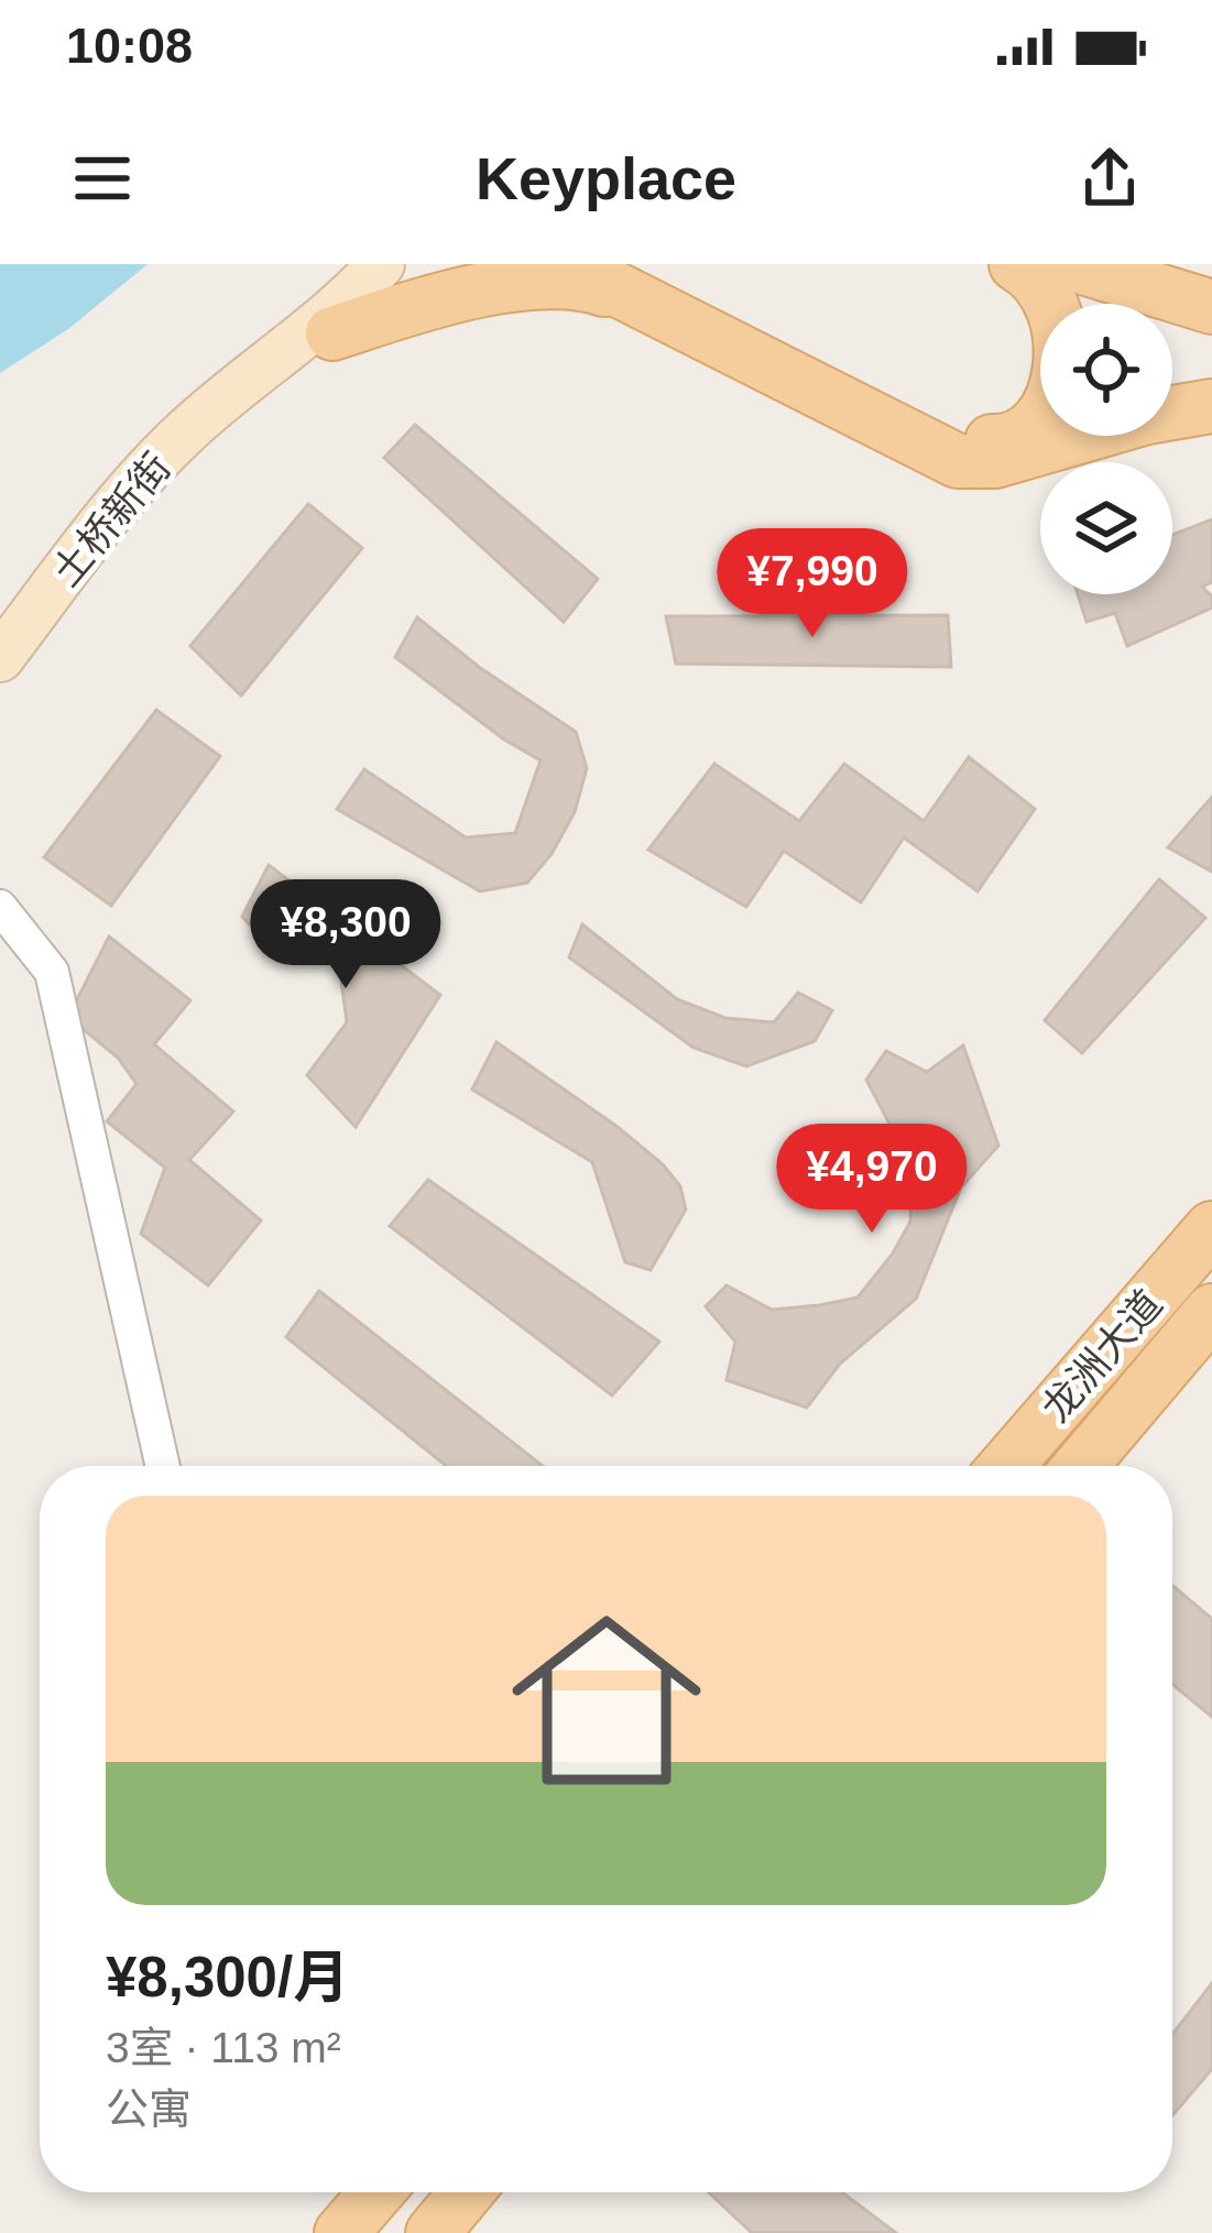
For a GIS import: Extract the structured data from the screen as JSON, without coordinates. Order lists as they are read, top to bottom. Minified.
{"streets":{"main road":["龙洲大道"],"street":["土桥新街"]},"page":{"status":"10:08","header":"Keyplace","price":["¥7,990","¥8,300","¥4,970"],"list":[{"name":"¥8,300/月","note":"3室 · 113 m² · 公寓"}]}}
